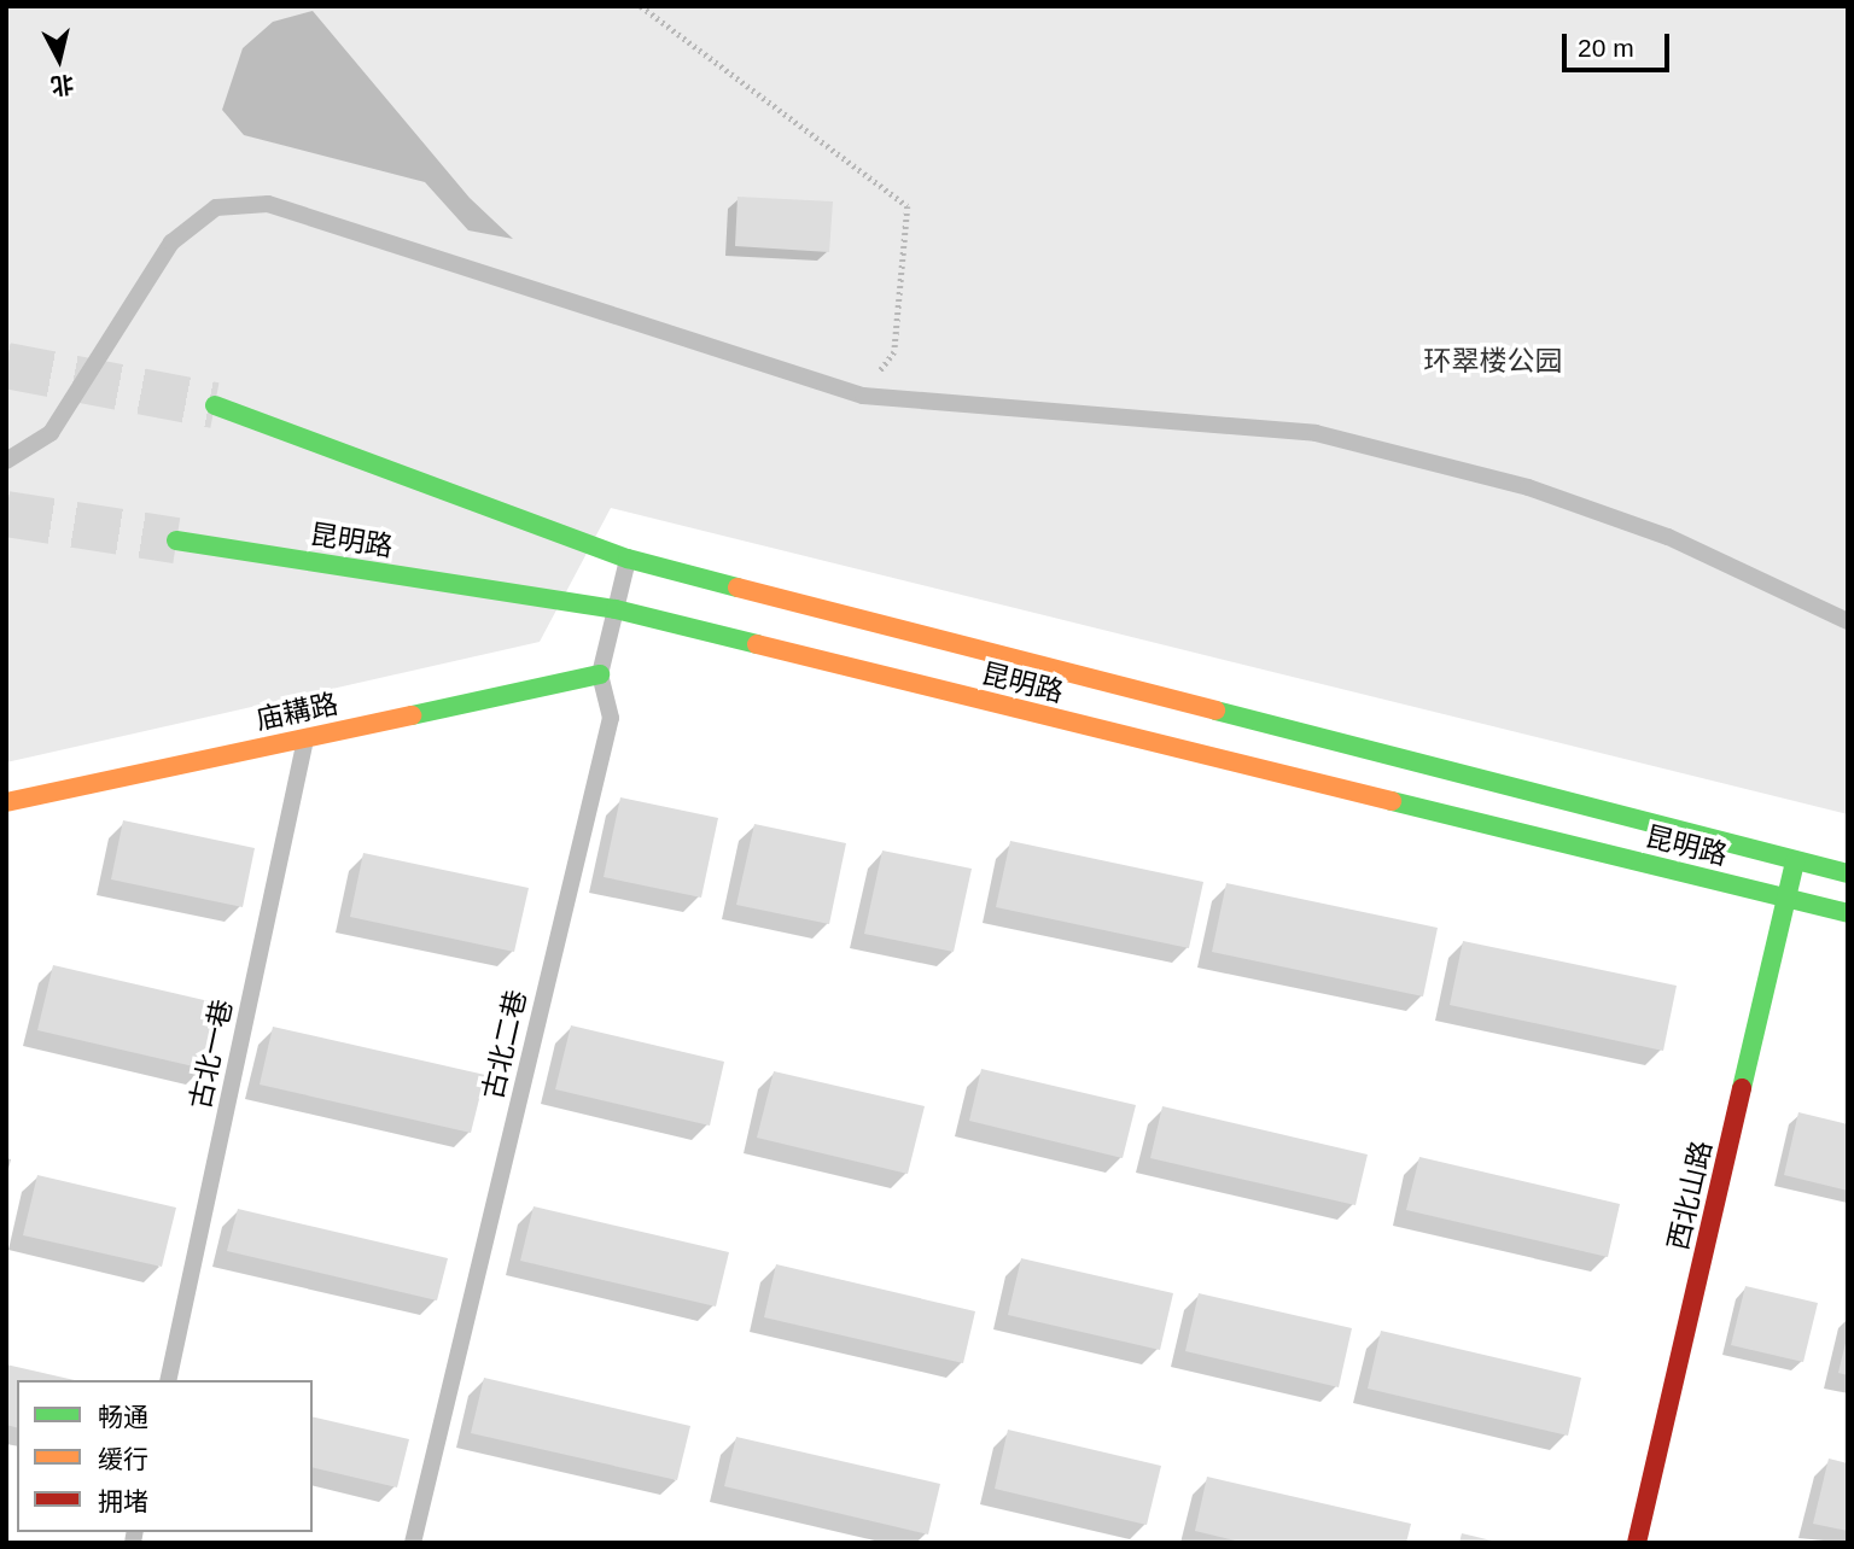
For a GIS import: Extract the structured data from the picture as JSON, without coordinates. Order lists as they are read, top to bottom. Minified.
{"streets":{"main road":["昆明路","庙耩路","西北山路"],"lane":["古北二巷","古北一巷"]},"crossings":[["昆明路","古北二巷"],["昆明路","西北山路"],["庙耩路","古北二巷"],["庙耩路","古北一巷"]],"parks":["环翠楼公园"],"legend":["畅通","缓行","拥堵"],"scale_bar":"20 m","north":"bottom"}
